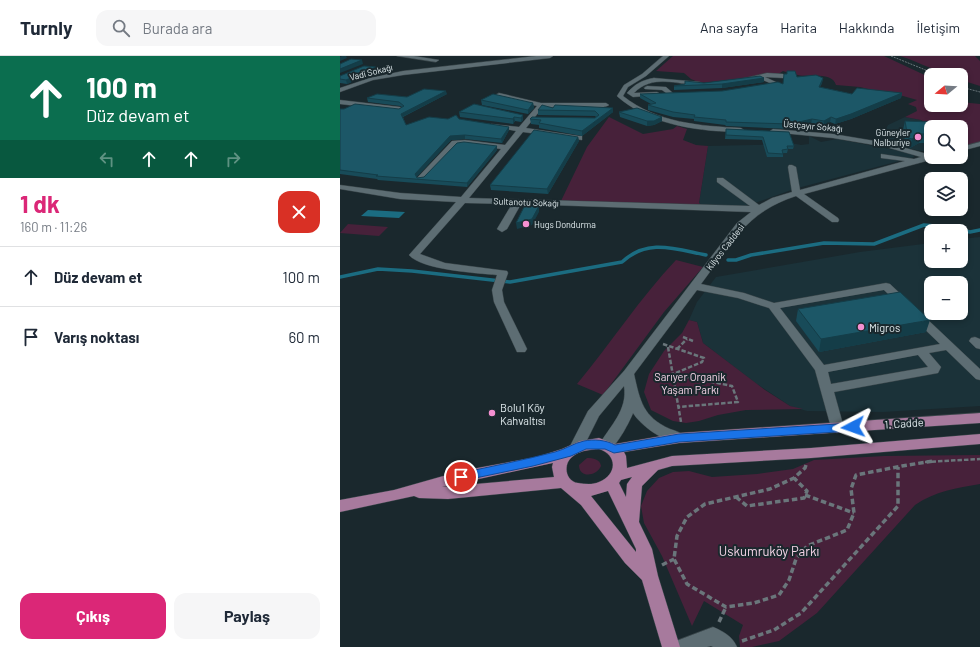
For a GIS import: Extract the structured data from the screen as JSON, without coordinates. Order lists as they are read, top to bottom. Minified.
{"streets":{"main road":["1. Cadde"],"street":["Vadi Sokağı","Üstçayır Sokağı","Sultanotu Sokağı","Kilyos Caddesi"]},"crossings":[["Sultanotu Sokağı","Kilyos Caddesi"],["Kilyos Caddesi","1. Cadde"]],"parks":["Sarıyer Organik Yaşam Parkı","Uskumruköy Parkı"],"places":["Güneyler Nalburiye","Hugs Dondurma","Migros","Bolu1 Köy Kahvaltısı"],"north":"left","page":{"header":"Turnly","search":"Burada ara","nav":["Ana sayfa","Harita","Hakkında","İletişim"],"turn":["100 m","Düz devam et"],"map_buttons":["+","−"],"heading":["1 dk","160 m · 11:26"],"list":[{"name":"Düz devam et","value":"100 m"},{"name":"Varış noktası","value":"60 m"}],"buttons":["Çıkış","Paylaş"]}}
